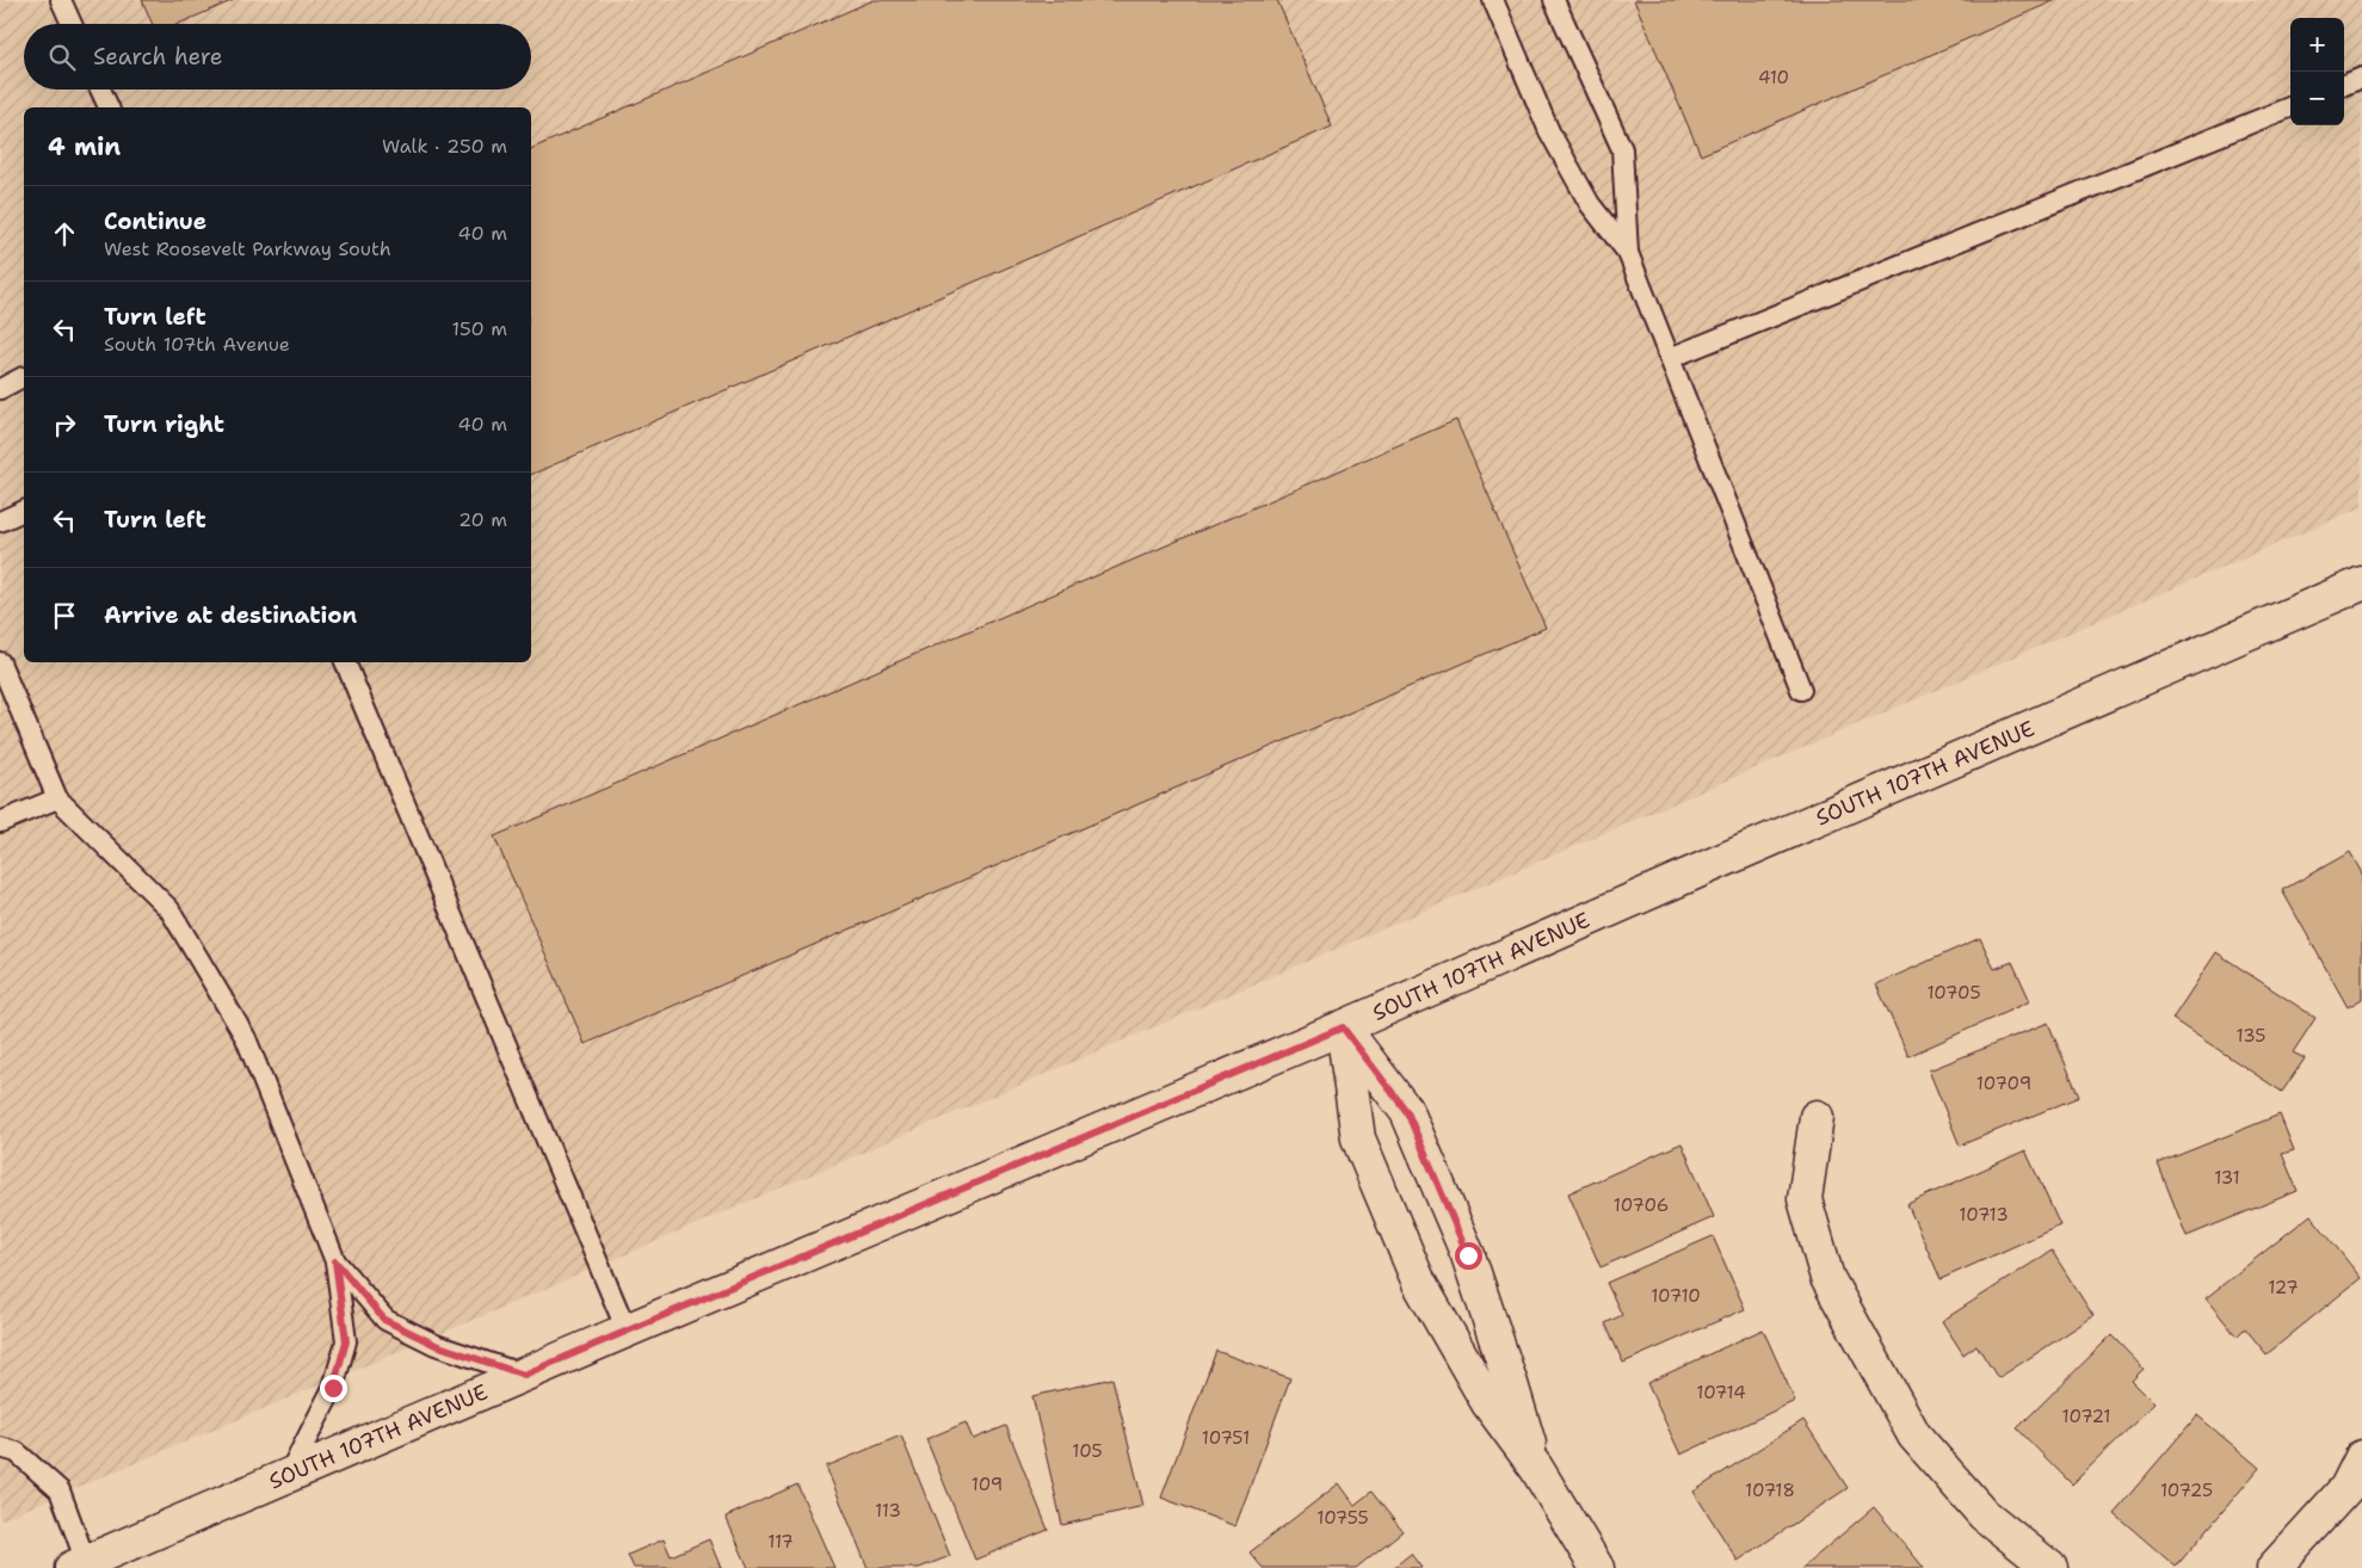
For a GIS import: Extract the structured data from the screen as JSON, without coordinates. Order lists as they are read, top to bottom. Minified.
{"streets":{"main road":["SOUTH 107TH AVENUE"]},"house_numbers":["410","10705","135","10709","131","10706","10713","127","10710","10714","10721","10751","105","109","10718","10725","113","10755","117"],"page":{"map_buttons":["+","−"],"search":"Search here","heading":["4 min","Walk · 250 m"],"list":[["Continue","West Roosevelt Parkway South","40 m"],["Turn left","South 107th Avenue","150 m"],["Turn right","40 m"],["Turn left","20 m"],"Arrive at destination"]}}
